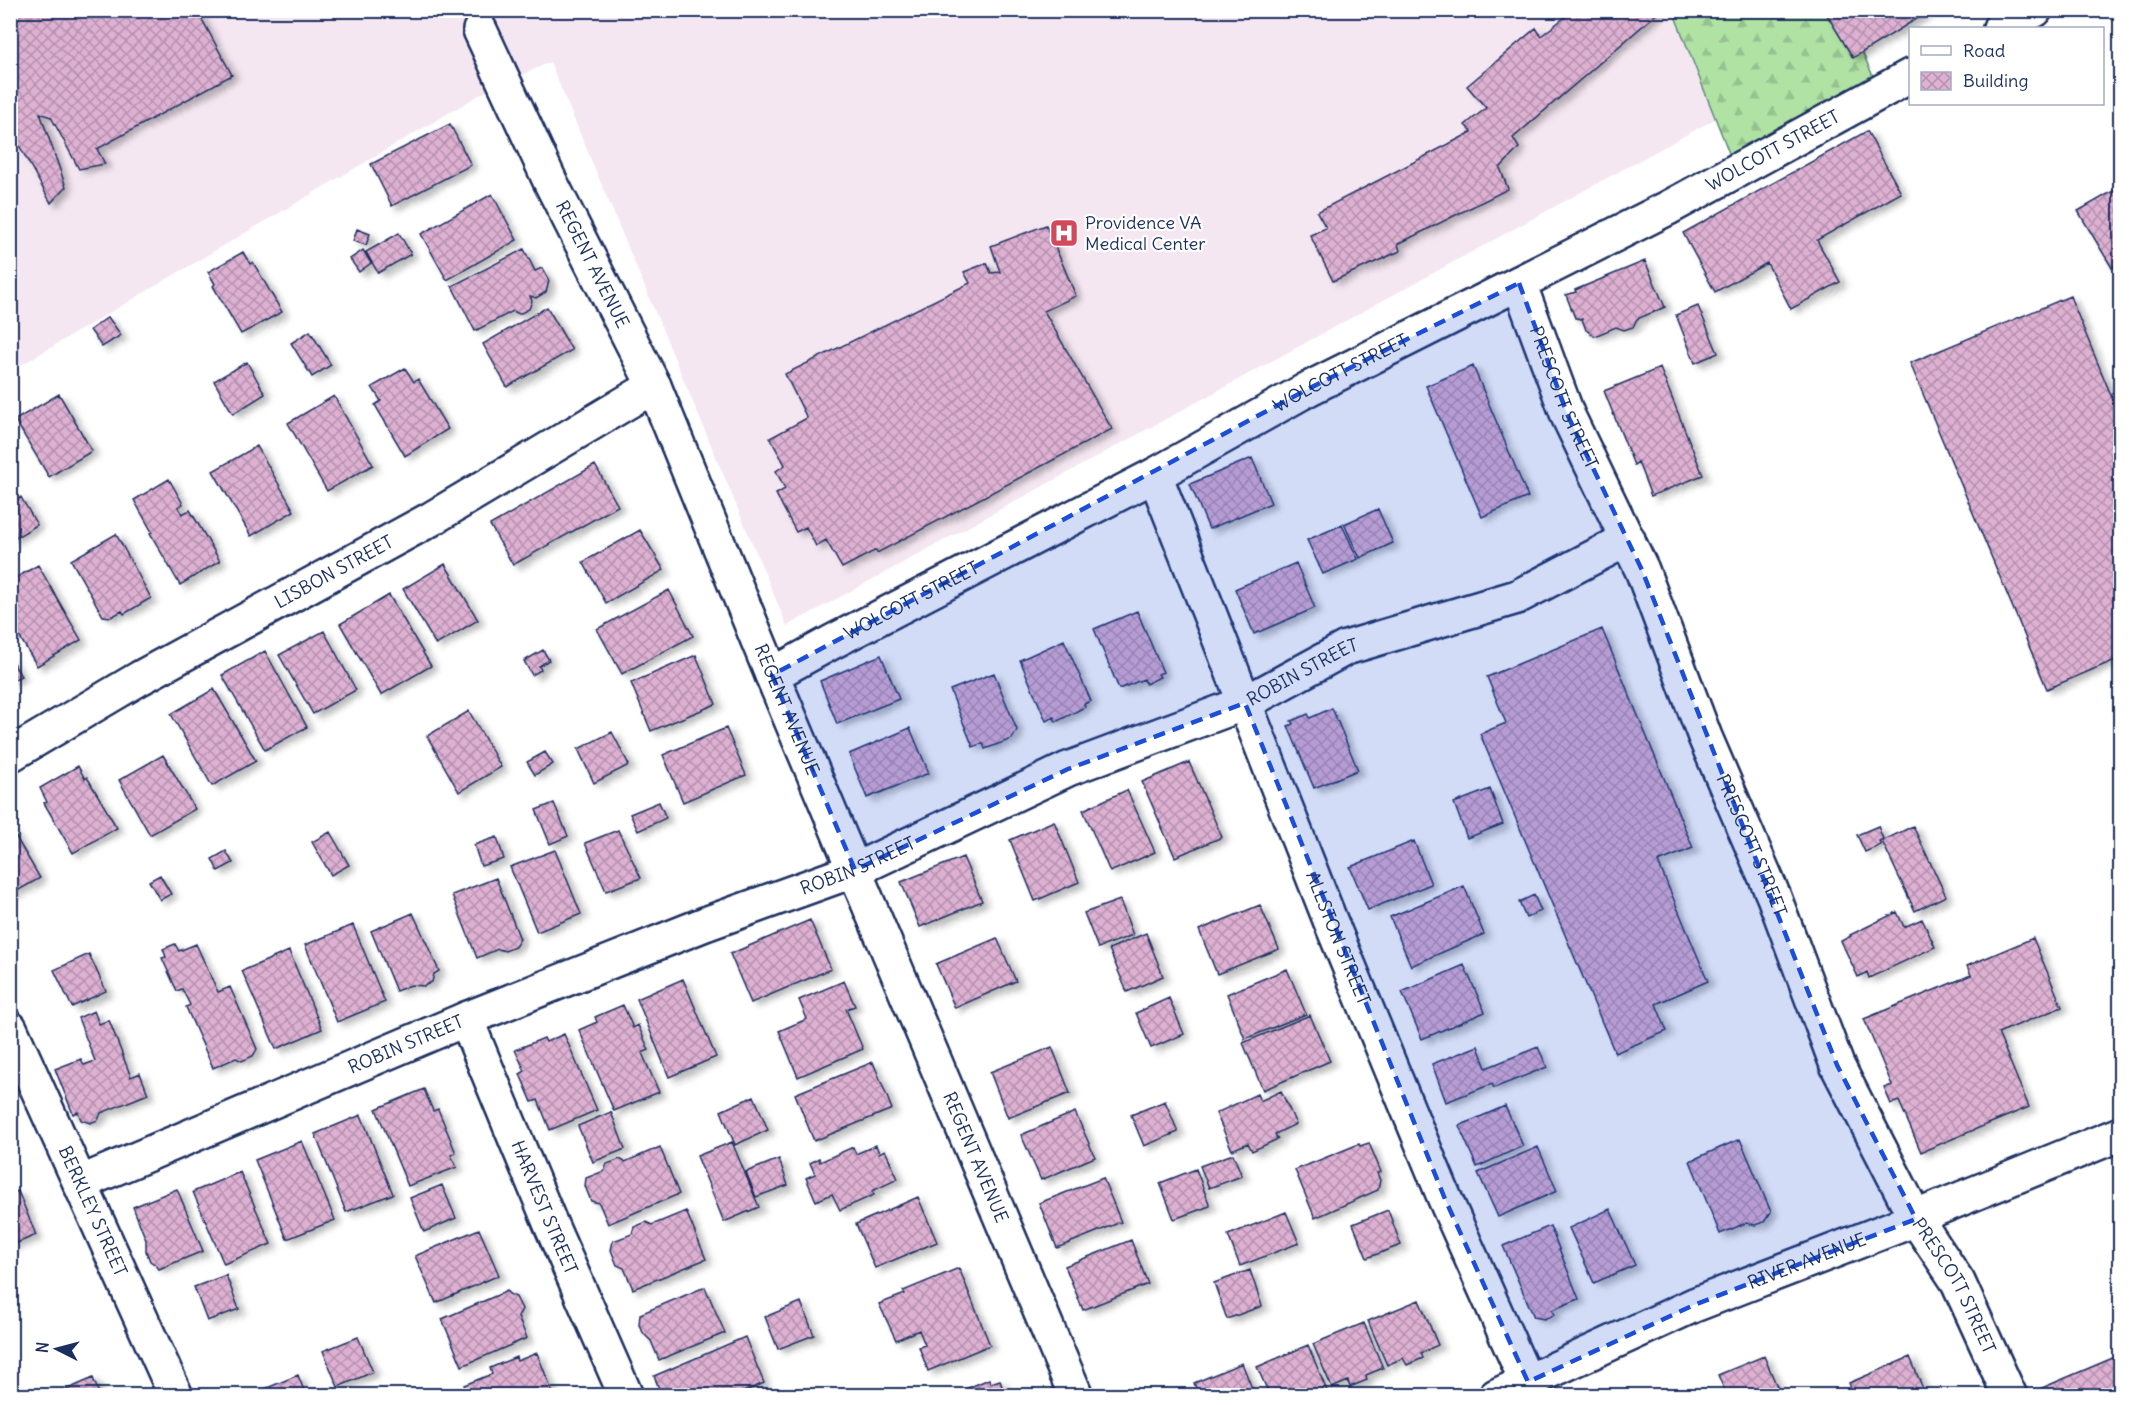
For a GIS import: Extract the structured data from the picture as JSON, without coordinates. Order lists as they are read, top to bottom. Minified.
{"streets":{"street":["WOLCOTT STREET","REGENT AVENUE","PRESCOTT STREET","LISBON STREET","ROBIN STREET","ALLSTON STREET","HARVEST STREET","BERKLEY STREET","RIVER AVENUE"]},"crossings":[["WOLCOTT STREET","REGENT AVENUE"],["WOLCOTT STREET","PRESCOTT STREET"],["WOLCOTT STREET","ALLSTON STREET"],["REGENT AVENUE","LISBON STREET"],["REGENT AVENUE","ROBIN STREET"],["PRESCOTT STREET","ROBIN STREET"],["PRESCOTT STREET","RIVER AVENUE"],["ROBIN STREET","ALLSTON STREET"],["ROBIN STREET","HARVEST STREET"],["ROBIN STREET","BERKLEY STREET"],["ALLSTON STREET","RIVER AVENUE"]],"places":{"hospital":["Providence VA Medical Center"]},"legend":["Road","Building"],"north":"left"}
